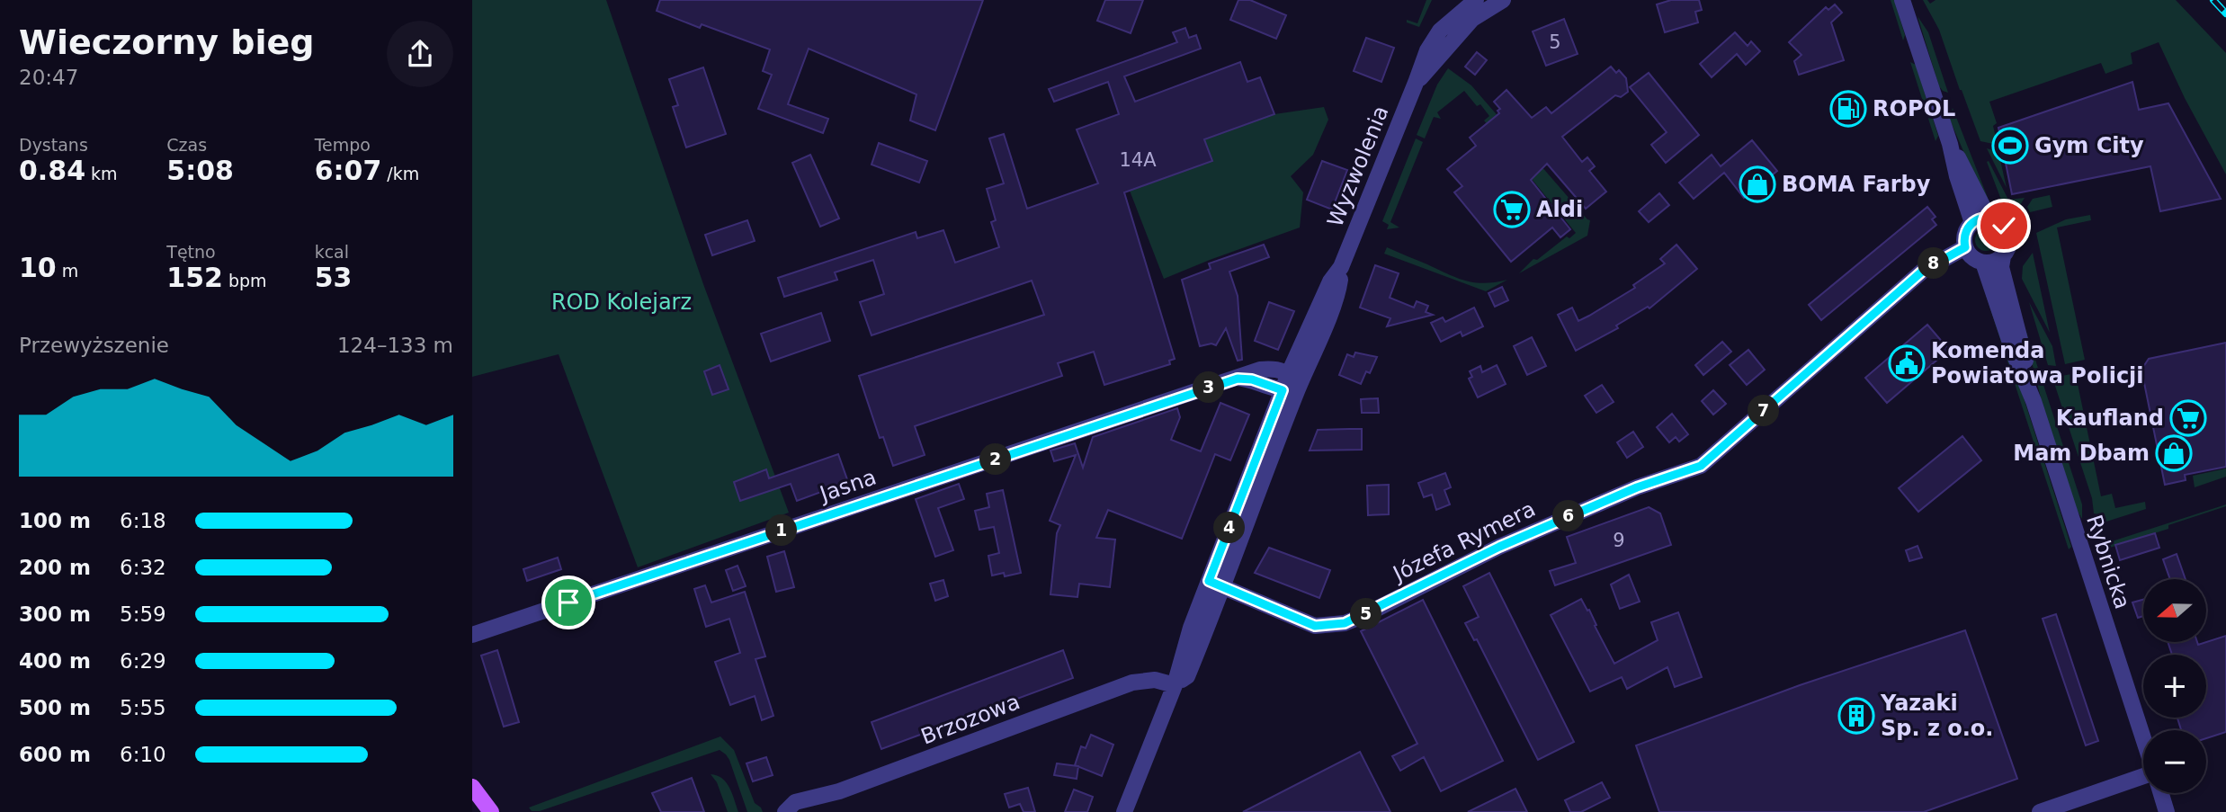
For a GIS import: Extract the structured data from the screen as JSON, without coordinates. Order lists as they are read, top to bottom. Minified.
{"streets":{"street":["Wyzwolenia","Jasna","Józefa Rymera","Rybnicka","Brzozowa"]},"crossings":[["Wyzwolenia","Jasna"],["Wyzwolenia","Józefa Rymera"],["Wyzwolenia","Brzozowa"],["Józefa Rymera","Rybnicka"]],"parks":["ROD Kolejarz"],"places":{"fuel station":["ROPOL"],"sports":["Gym City"],"shop":["BOMA Farby","Mam Dbam"],"supermarket":["Aldi","Kaufland"],"public building":["Komenda Powiatowa Policji"],"building":["Yazaki Sp. z o.o."]},"house_numbers":["5","14A","9"],"north":"left","page":{"heading":["Wieczorny bieg","20:47"],"stats":[["Dystans","0.84 km"],["Czas","5:08"],["Tempo","6:07 /km"],["10 m"],["Tętno","152 bpm"],["kcal","53"]],"pins":["8","3","7","2","6","4","1","5"],"chart":["Przewyższenie","124–133 m"],"list":[{"name":"100 m","note":"6:18"},{"name":"200 m","note":"6:32"},{"name":"300 m","note":"5:59"},{"name":"400 m","note":"6:29"},{"name":"500 m","note":"5:55"},{"name":"600 m","note":"6:10"}],"map_buttons":["+","−"]}}
